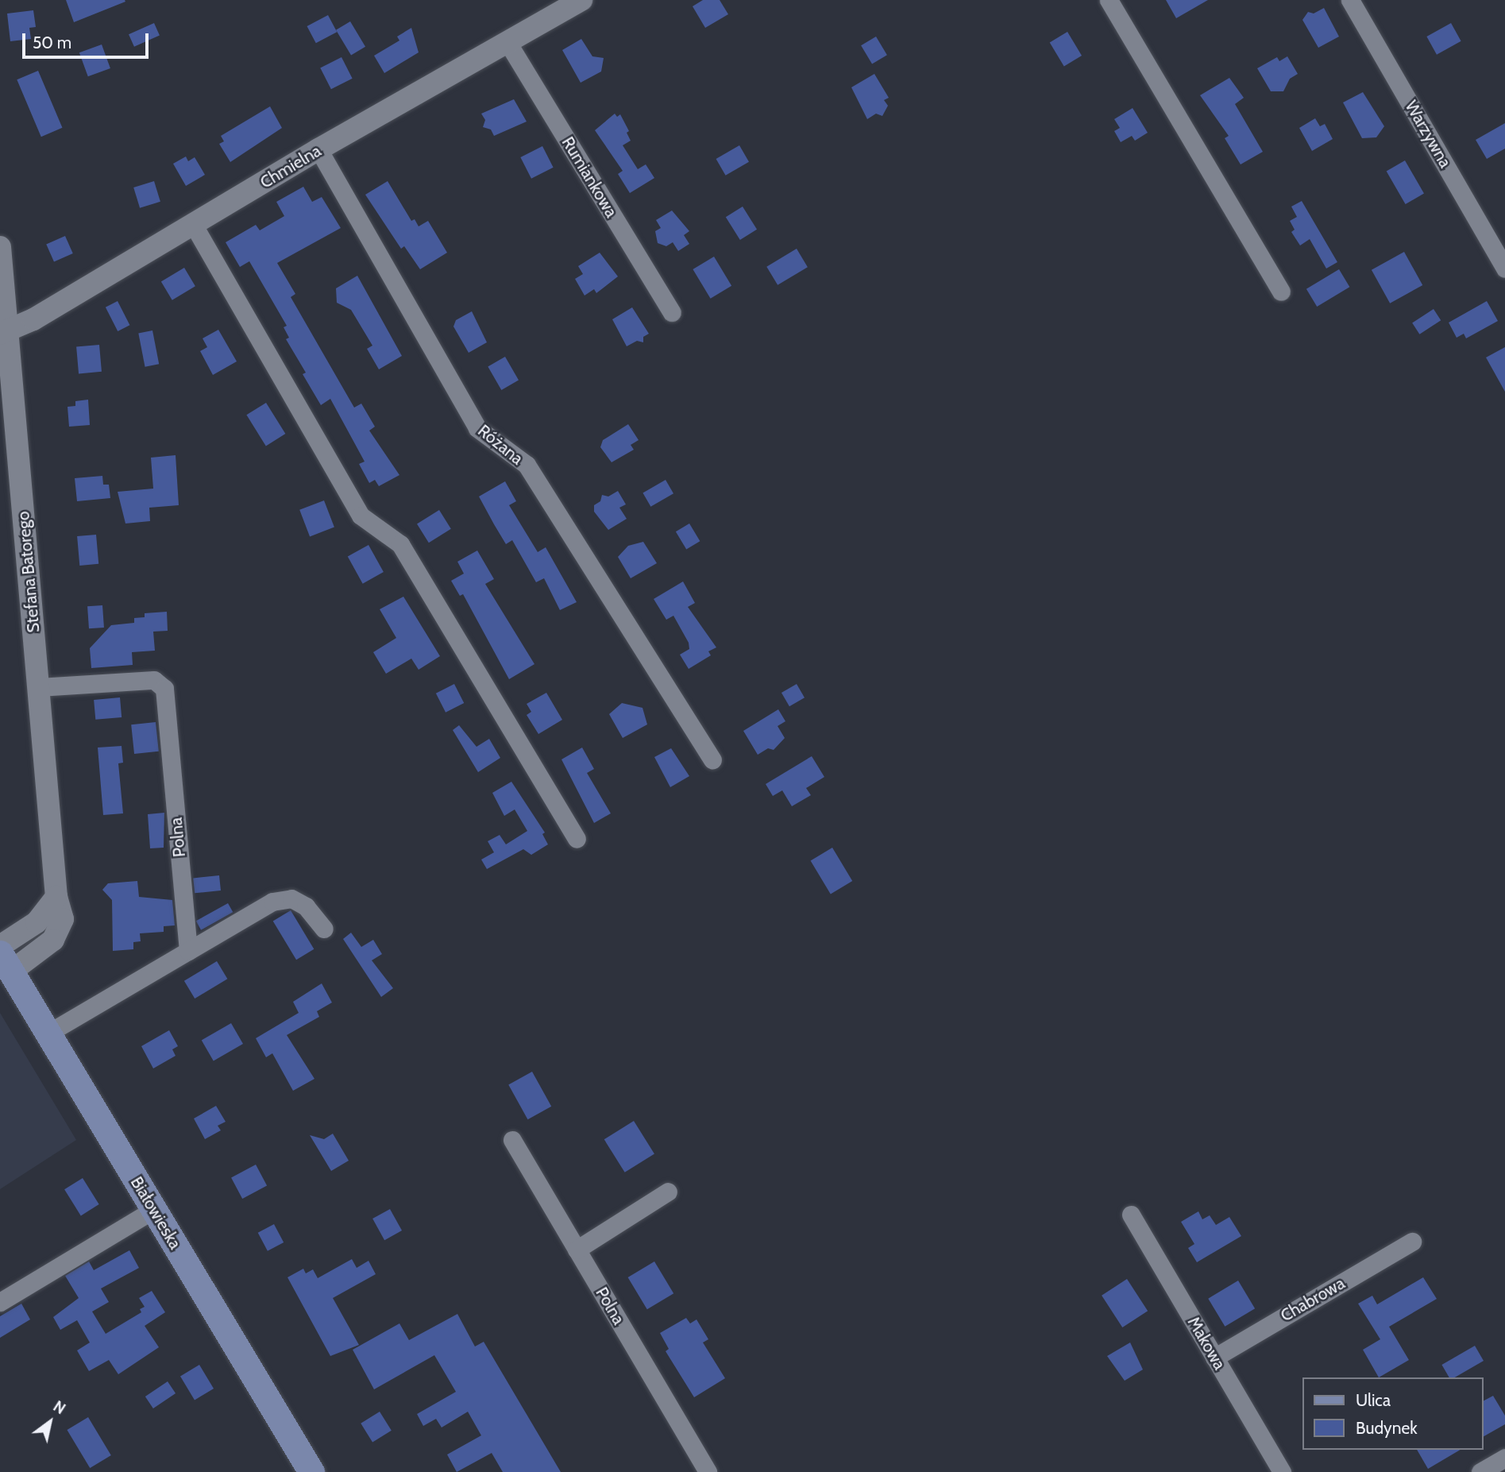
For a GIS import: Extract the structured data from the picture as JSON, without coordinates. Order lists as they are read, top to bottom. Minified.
{"streets":{"main road":["Białowieska"],"street":["Warzywna","Chmielna","Rumiankowa","Różana","Stefana Batorego","Polna","Chabrowa","Makowa"]},"crossings":[["Chmielna","Rumiankowa"],["Chmielna","Różana"],["Chmielna","Stefana Batorego"],["Stefana Batorego","Polna"],["Stefana Batorego","Białowieska"],["Chabrowa","Makowa"]],"legend":["Ulica","Budynek"],"scale_bar":"50 m","north":"top right"}
